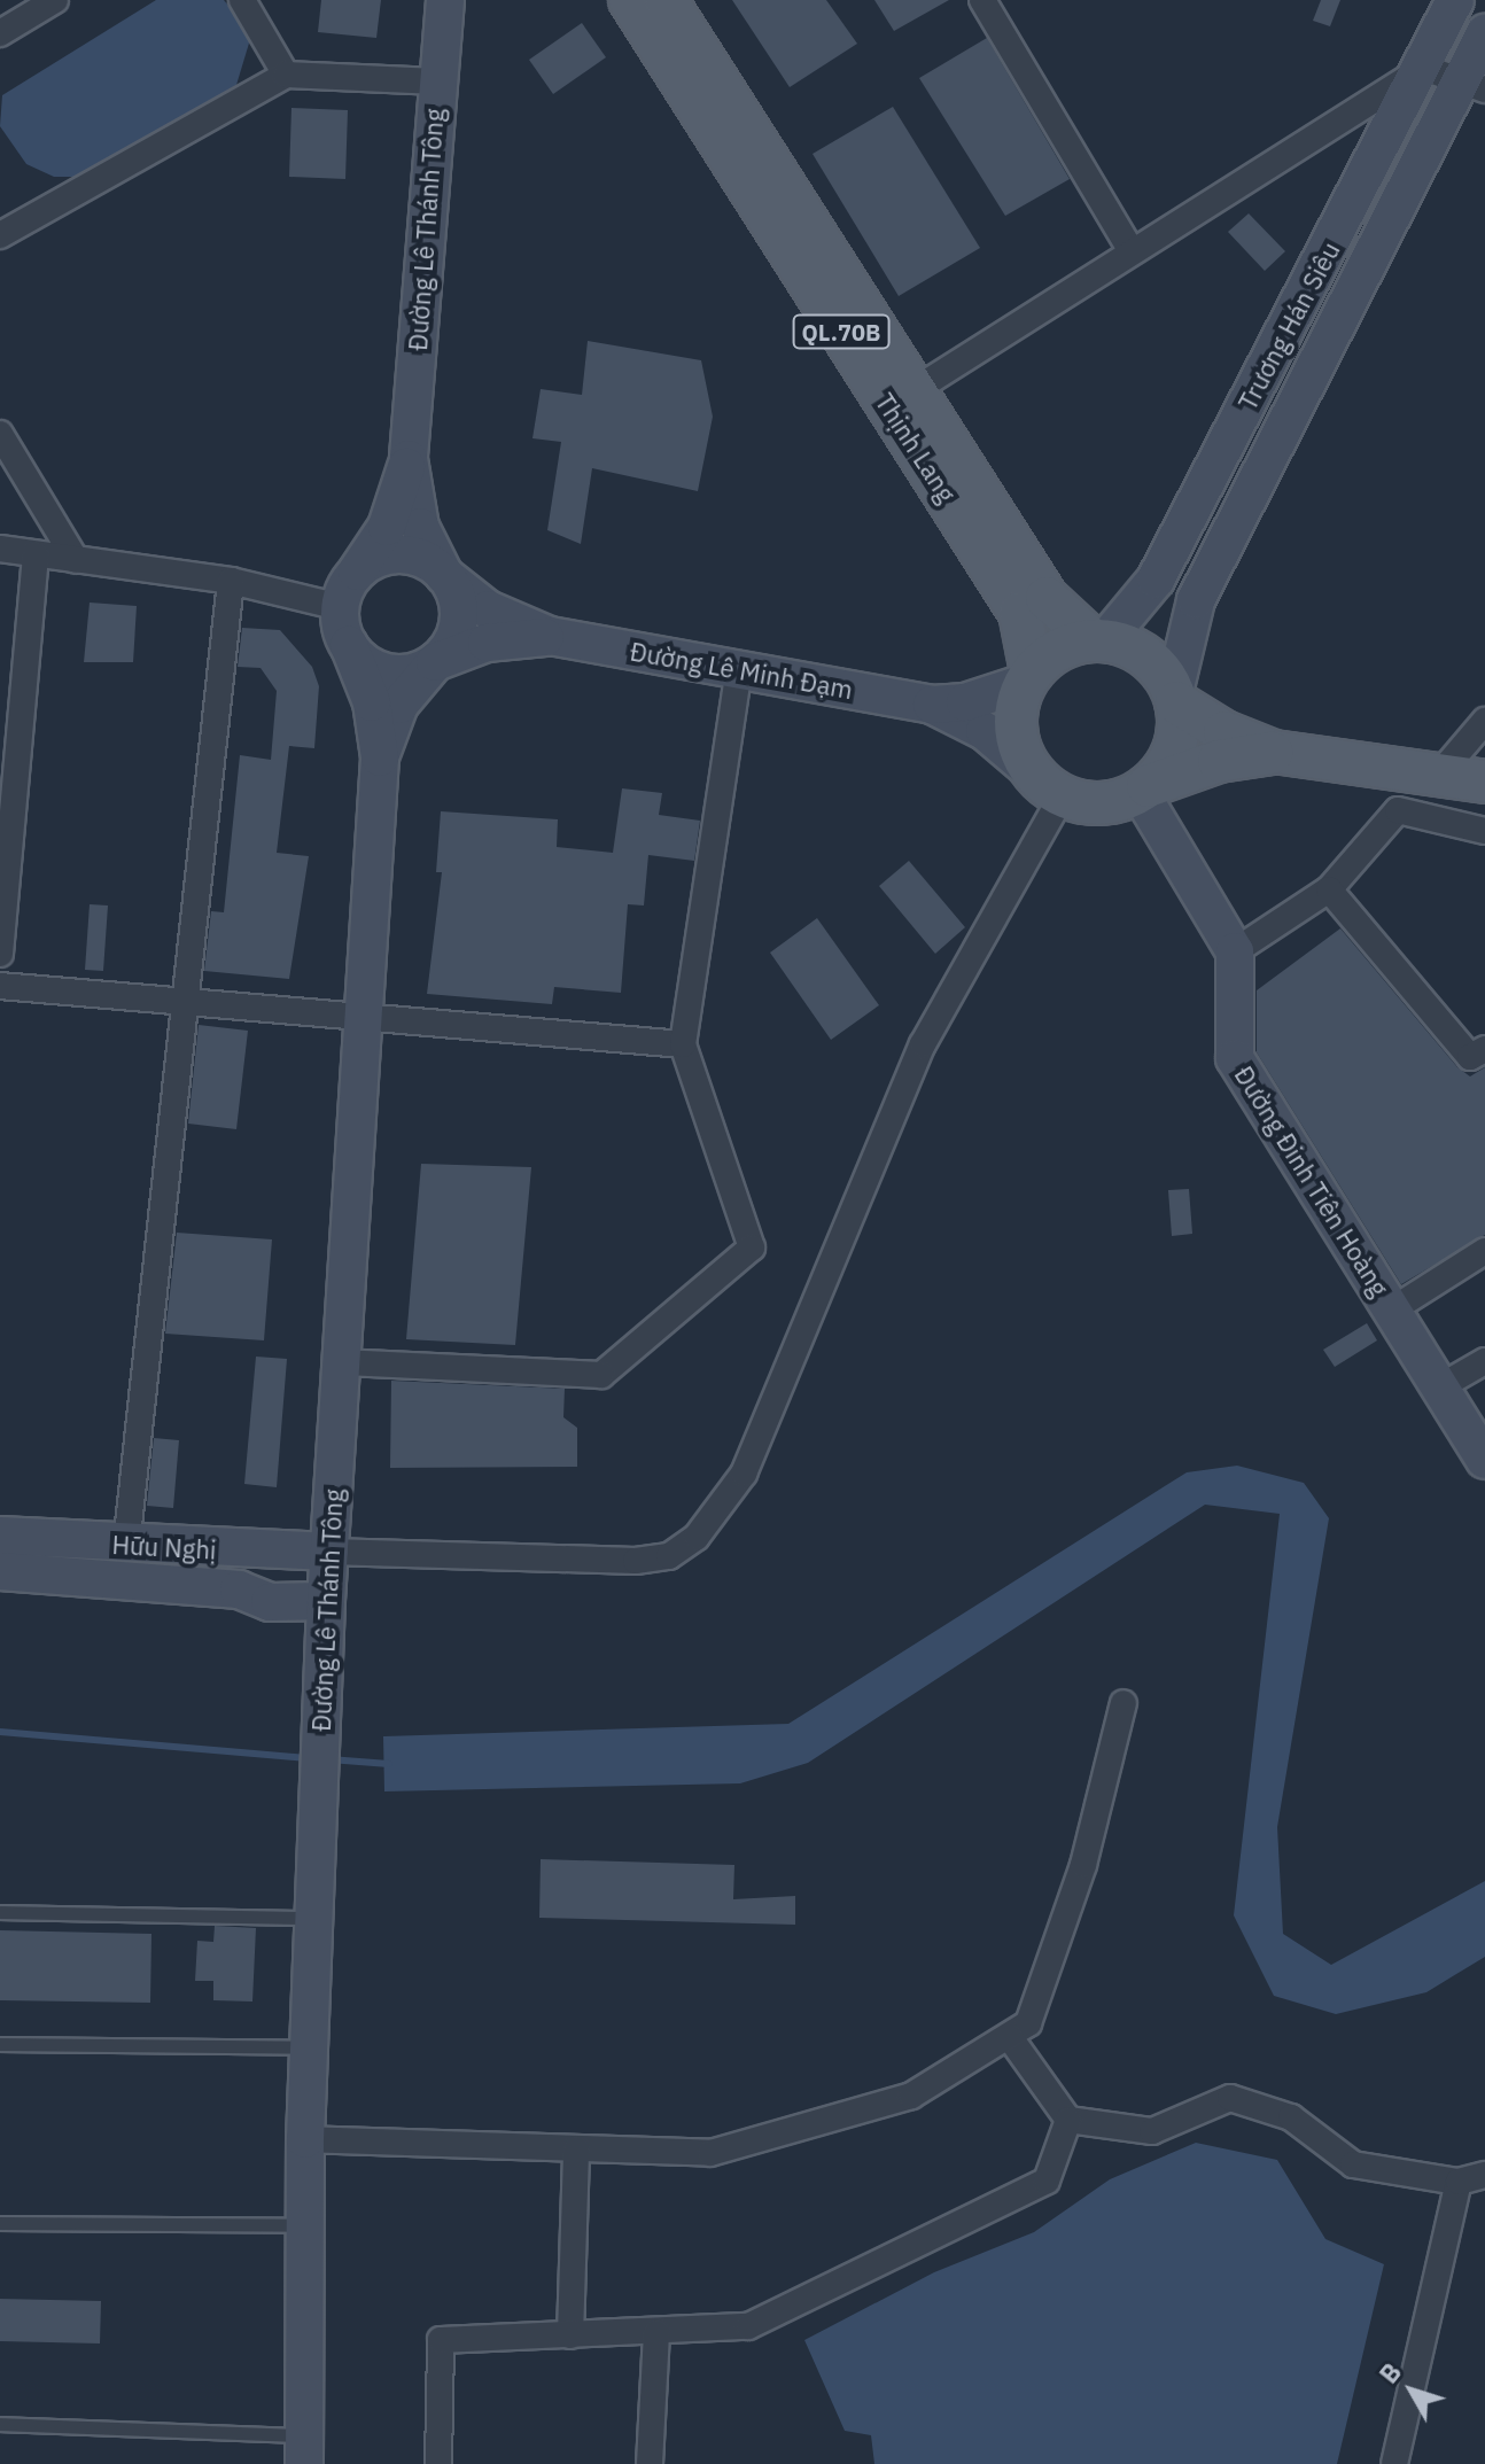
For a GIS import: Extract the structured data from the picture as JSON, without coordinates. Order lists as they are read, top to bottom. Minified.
{"streets":{"main road":["Đường Lê Thánh Tông","Trương Hán Siêu","QL.70B","Thịnh Lang","Đường Lê Minh Đạm","Đường Đinh Tiên Hoàng","Hữu Nghị"]},"crossings":[["Đường Lê Thánh Tông","Hữu Nghị"],["Trương Hán Siêu","Thịnh Lang"],["Trương Hán Siêu","Đường Lê Minh Đạm"],["Thịnh Lang","Đường Lê Minh Đạm"]],"north":"top left"}
